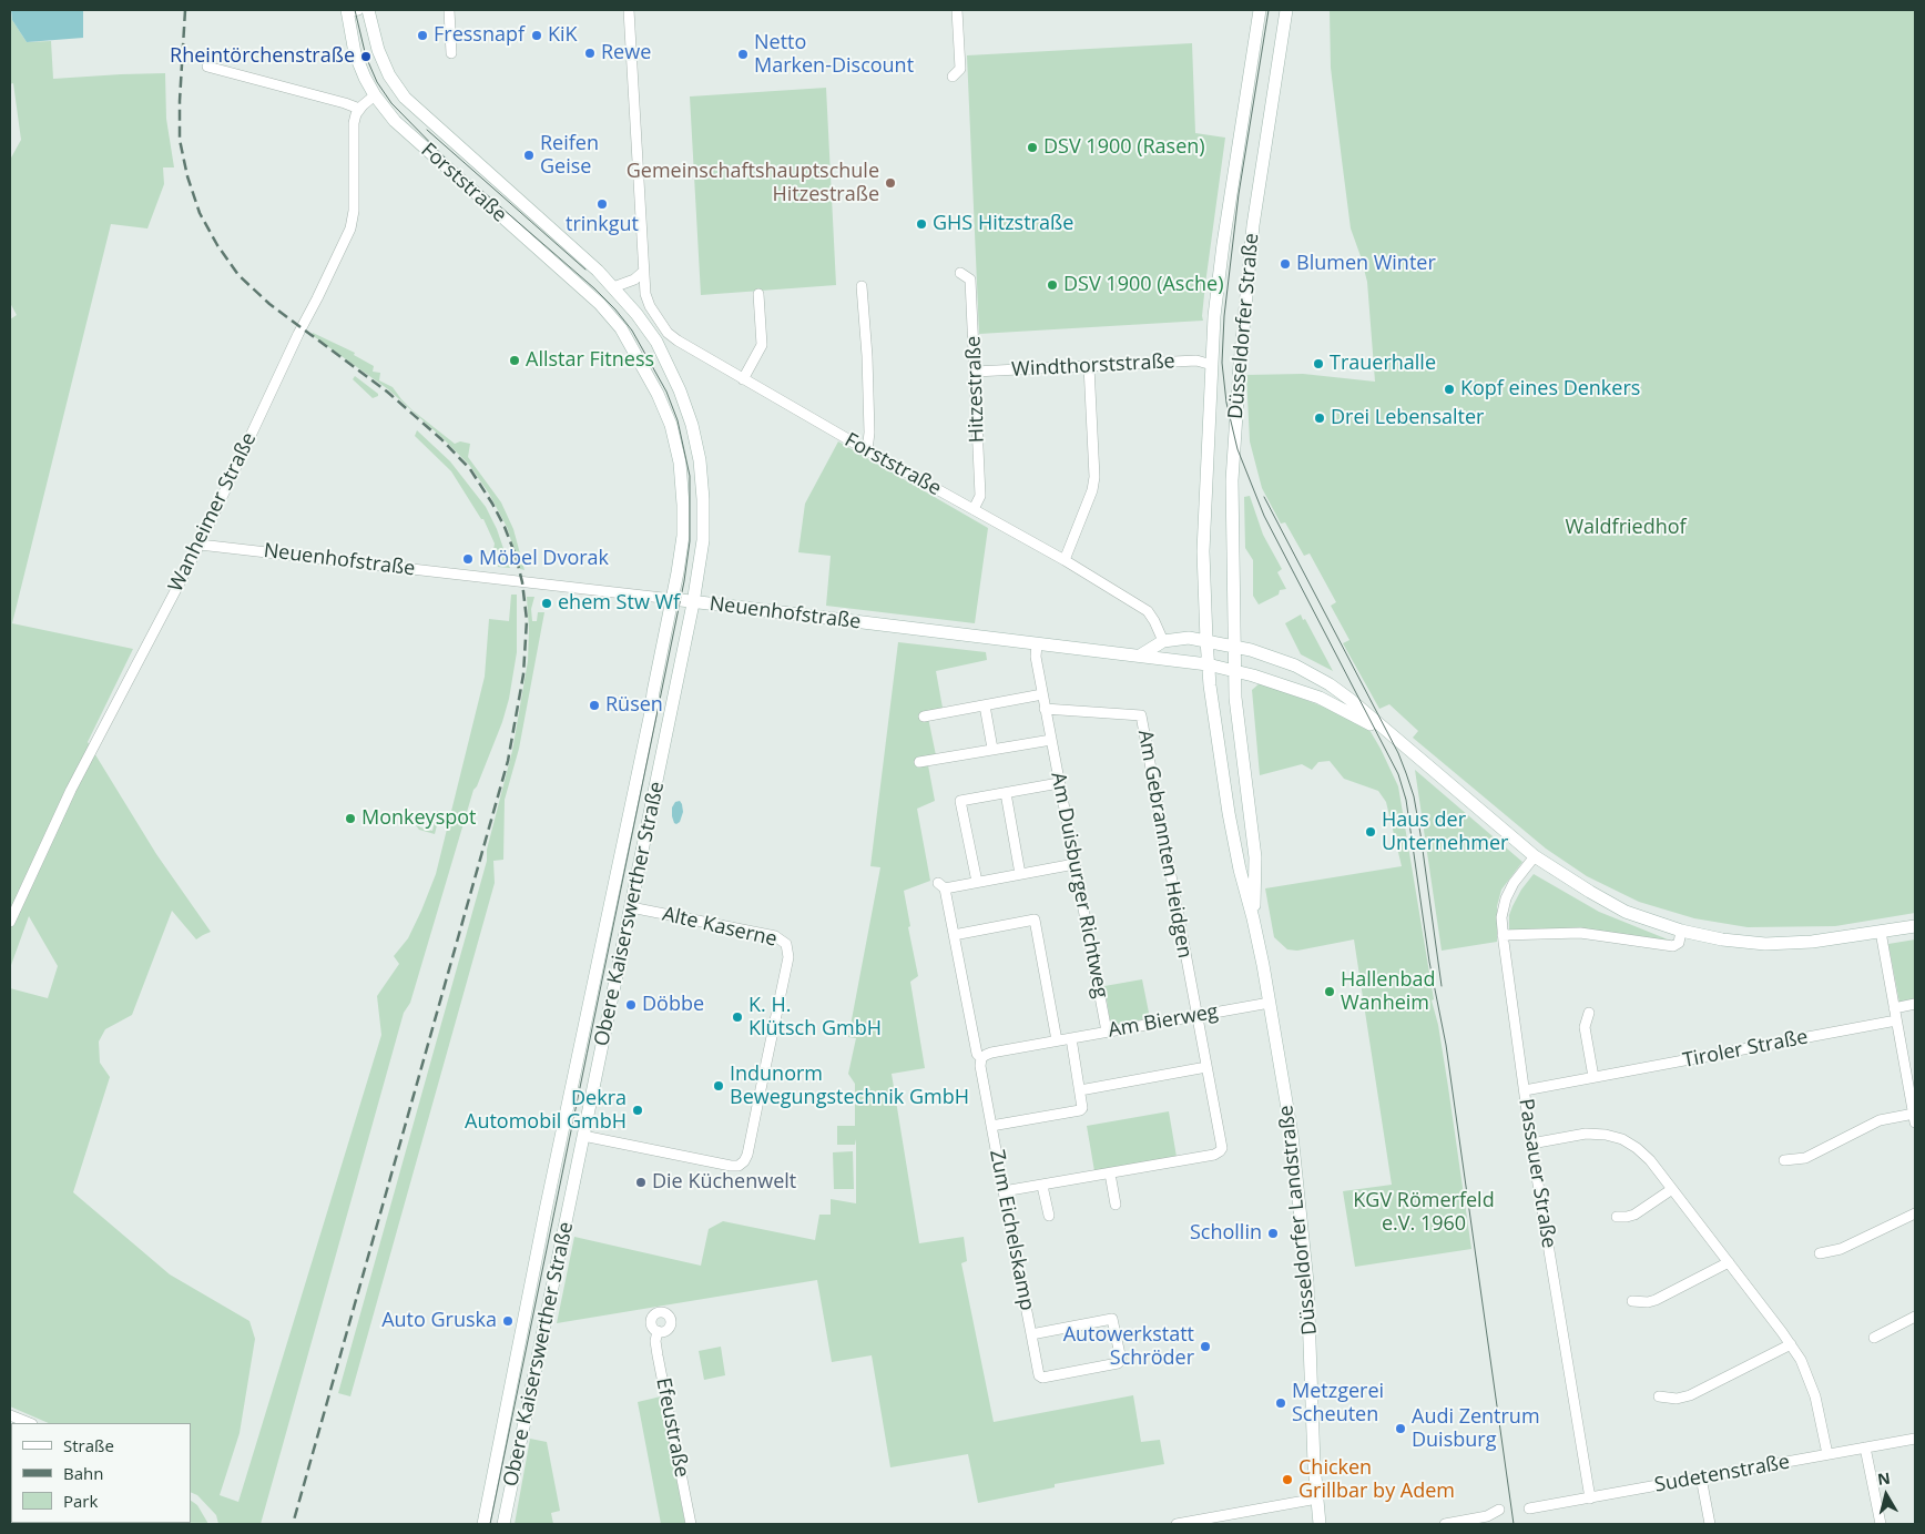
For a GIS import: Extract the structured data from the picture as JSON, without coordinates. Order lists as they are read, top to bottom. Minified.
{"streets":{"street":["Forststraße","Düsseldorfer Straße","Windthorststraße","Hitzestraße","Wanheimer Straße","Neuenhofstraße","Am Gebrannten Heidgen","Am Duisburger Richtweg","Obere Kaiserswerther Straße","Alte Kaserne","Am Bierweg","Tiroler Straße","Passauer Straße","Düsseldorfer Landstraße","Zum Eichelskamp","Efeustraße","Sudetenstraße"]},"crossings":[["Forststraße","Hitzestraße"],["Forststraße","Obere Kaiserswerther Straße"],["Düsseldorfer Straße","Windthorststraße"],["Düsseldorfer Straße","Düsseldorfer Landstraße"],["Windthorststraße","Hitzestraße"],["Wanheimer Straße","Neuenhofstraße"],["Neuenhofstraße","Am Duisburger Richtweg"],["Neuenhofstraße","Obere Kaiserswerther Straße"],["Neuenhofstraße","Düsseldorfer Landstraße"],["Am Gebrannten Heidgen","Am Duisburger Richtweg"],["Am Gebrannten Heidgen","Am Bierweg"],["Am Gebrannten Heidgen","Zum Eichelskamp"],["Am Duisburger Richtweg","Am Bierweg"],["Am Duisburger Richtweg","Zum Eichelskamp"],["Obere Kaiserswerther Straße","Alte Kaserne"],["Am Bierweg","Düsseldorfer Landstraße"],["Am Bierweg","Zum Eichelskamp"],["Tiroler Straße","Passauer Straße"],["Passauer Straße","Sudetenstraße"]],"parks":["Waldfriedhof","KGV Römerfeld e.V. 1960"],"places":["Fressnapf","KiK","Rewe","Netto Marken-Discount","Rheintörchenstraße","DSV 1900 (Rasen)","Reifen Geise","Gemeinschaftshauptschule Hitzestraße","trinkgut","GHS Hitzstraße","Blumen Winter","DSV 1900 (Asche)","Allstar Fitness","Trauerhalle","Kopf eines Denkers","Drei Lebensalter","Möbel Dvorak","ehem Stw Wf","Rüsen","Monkeyspot","Haus der Unternehmer","Hallenbad Wanheim","Döbbe","K. H. Klütsch GmbH","Indunorm Bewegungstechnik GmbH","Dekra Automobil GmbH","Die Küchenwelt","Schollin","Auto Gruska","Autowerkstatt Schröder","Metzgerei Scheuten","Audi Zentrum Duisburg","Chicken Grillbar by Adem"],"legend":["Straße","Bahn","Park"],"north":"top"}
